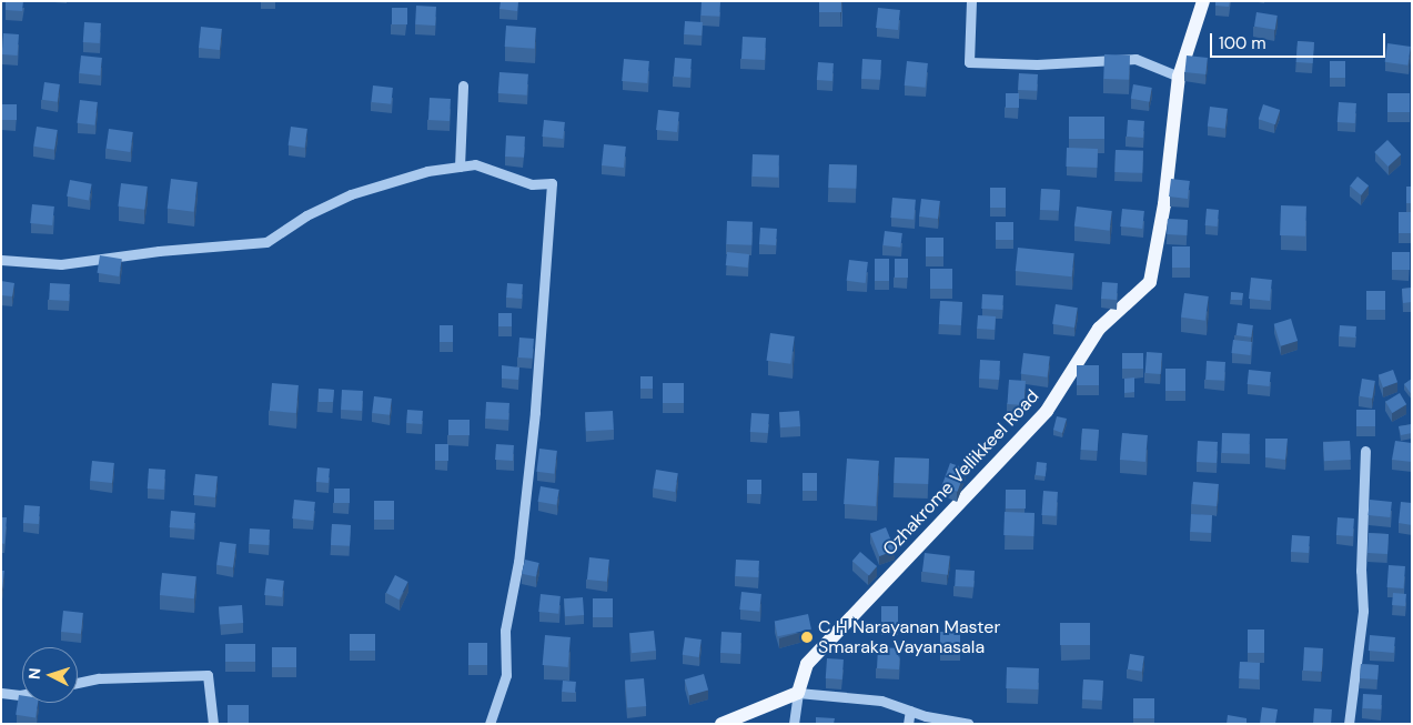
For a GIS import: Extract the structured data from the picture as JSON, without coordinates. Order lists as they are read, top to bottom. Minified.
{"streets":{"main road":["Ozhakrome Vellikkeel Road"]},"places":["C H Narayanan Master Smaraka Vayanasala"],"scale_bar":"100 m","north":"left"}
